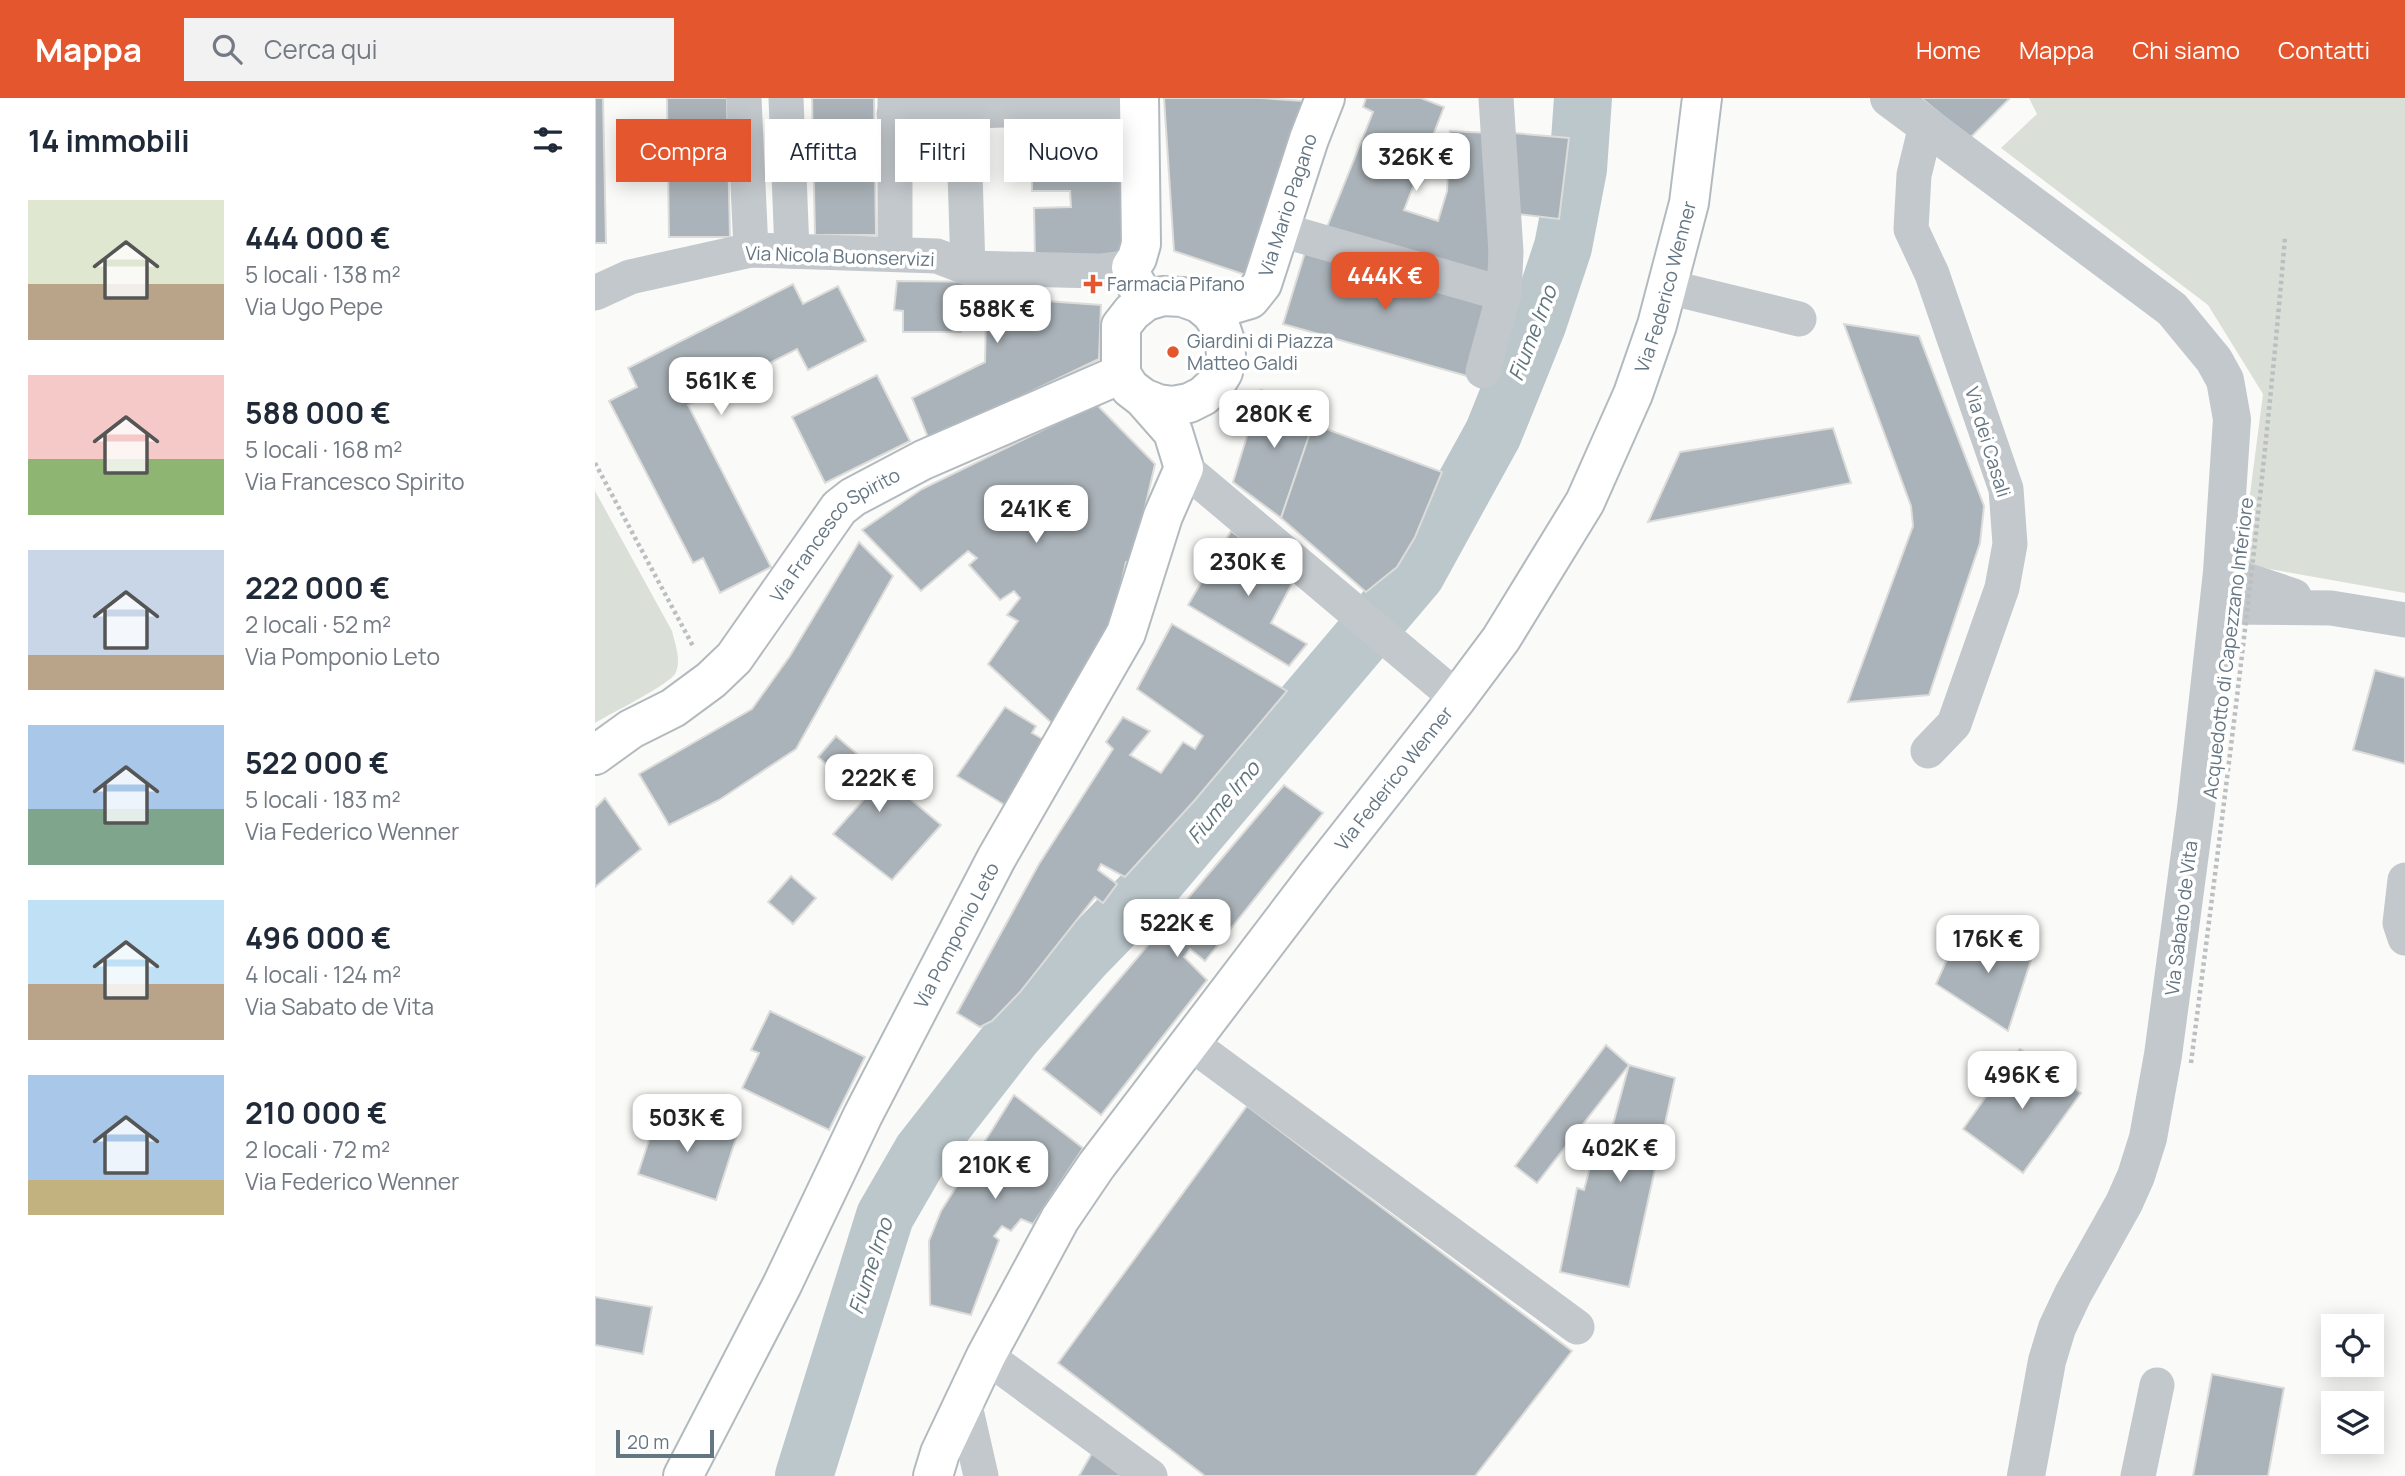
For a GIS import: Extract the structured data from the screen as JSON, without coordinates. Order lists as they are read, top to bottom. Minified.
{"streets":{"main road":["Via Mario Pagano","Via Federico Wenner","Via Francesco Spirito","Via Pomponio Leto"],"street":["Via Nicola Buonservizi","Via dei Casali","Via Sabato de Vita"],"path":["Acquedotto di Capezzano Inferiore"]},"crossings":[["Via Mario Pagano","Via Francesco Spirito"],["Via dei Casali","Via Sabato de Vita"]],"water":["Fiume Irno"],"places":{"health":["Farmacia Pifano"],"other":["Giardini di Piazza Matteo Galdi"]},"scale_bar":"20 m","page":{"header":"Mappa","search":"Cerca qui","nav":["Home","Mappa","Chi siamo","Contatti"],"heading":"14 immobili","chip":["Compra","Affitta","Filtri","Nuovo"],"price":["326K €","444K €","588K €","561K €","280K €","241K €","230K €","222K €","522K €","176K €","496K €","503K €","402K €","210K €"],"list":[{"name":"444 000 €","note":"5 locali · 138 m² · Via Ugo Pepe"},{"name":"588 000 €","note":"5 locali · 168 m² · Via Francesco Spirito"},{"name":"222 000 €","note":"2 locali · 52 m² · Via Pomponio Leto"},{"name":"522 000 €","note":"5 locali · 183 m² · Via Federico Wenner"},{"name":"496 000 €","note":"4 locali · 124 m² · Via Sabato de Vita"},{"name":"210 000 €","note":"2 locali · 72 m² · Via Federico Wenner"}],"scale":"20 m"}}
